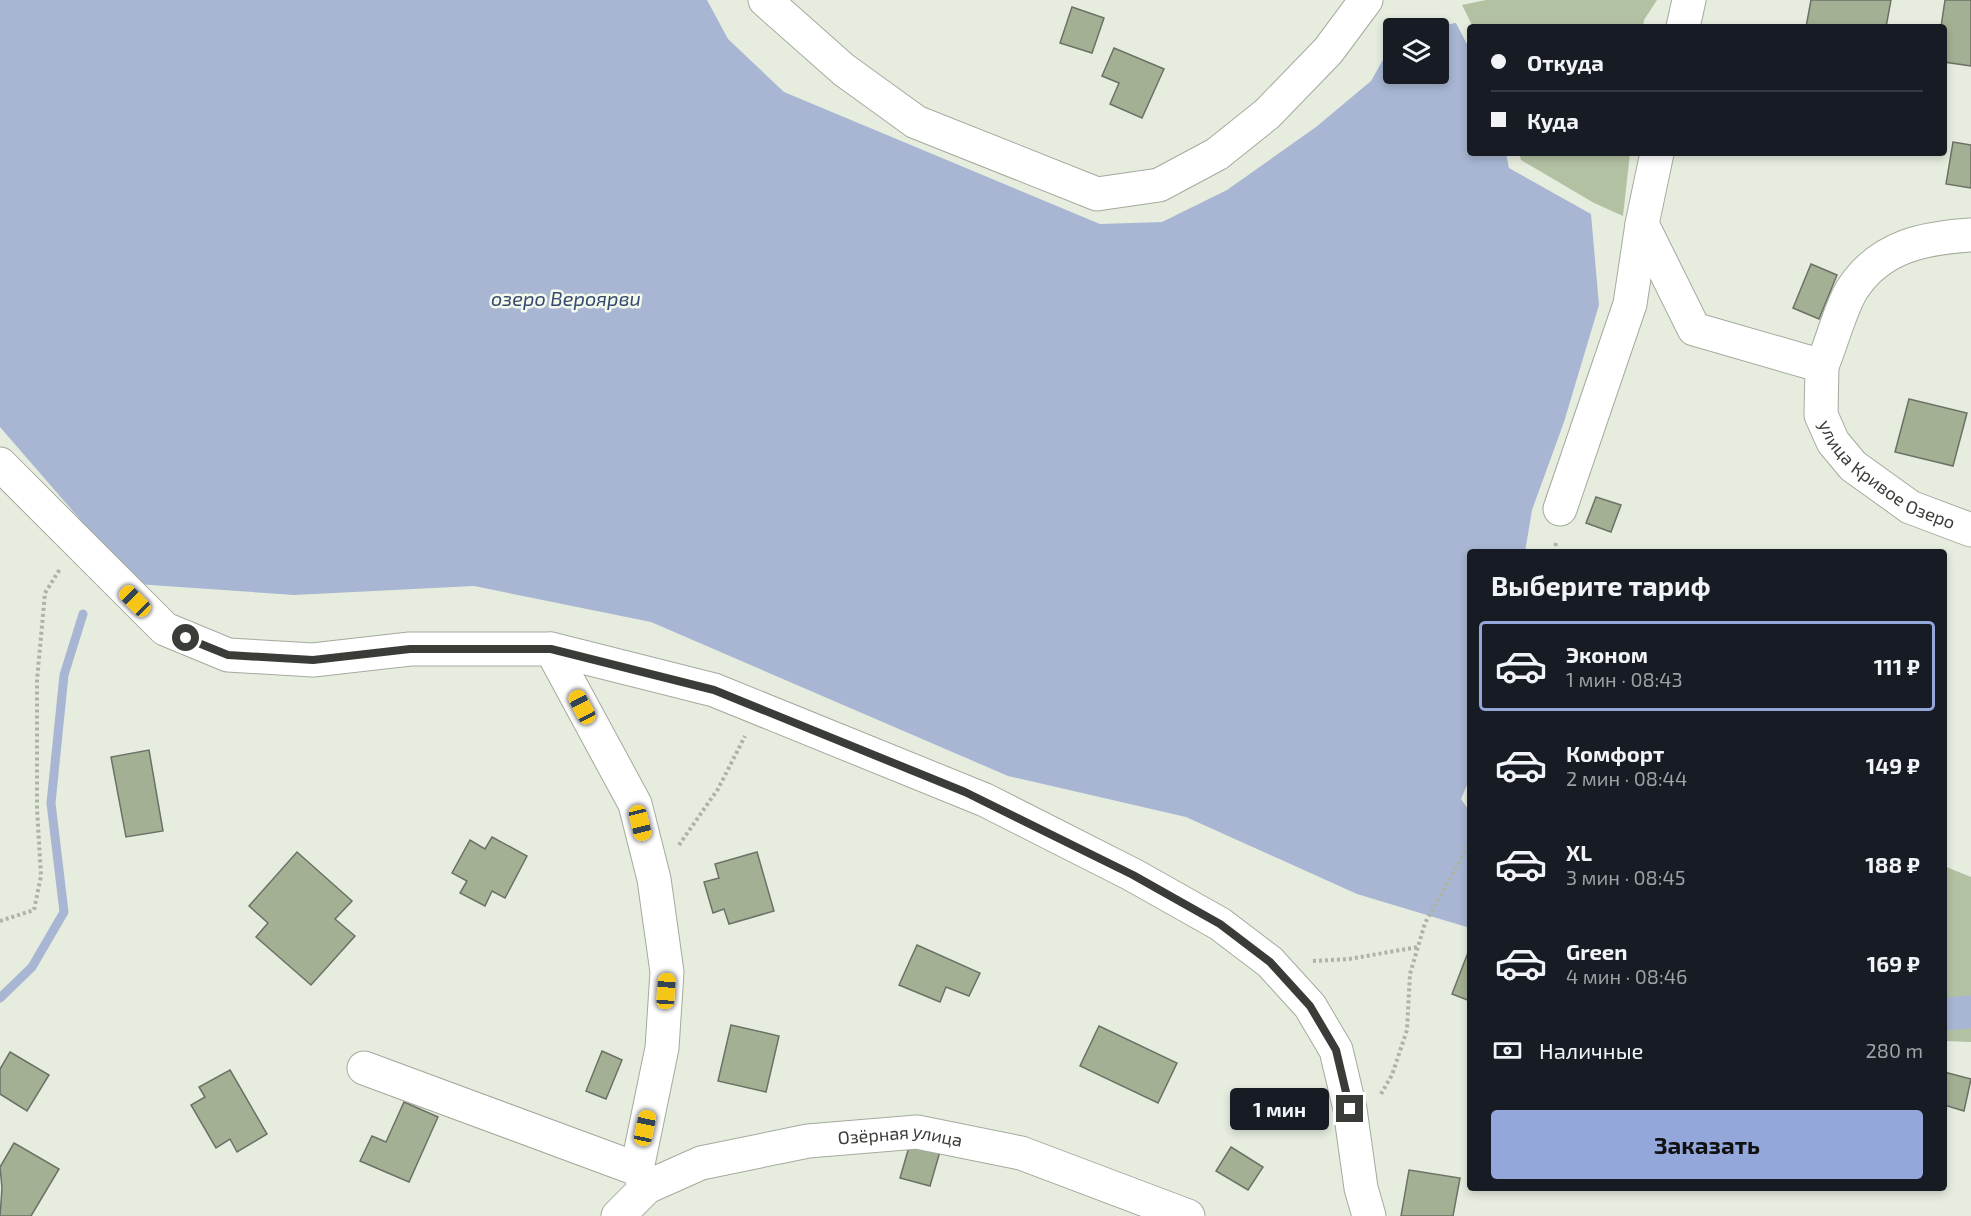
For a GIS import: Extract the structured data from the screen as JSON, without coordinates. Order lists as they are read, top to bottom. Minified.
{"streets":{"street":["улица Кривое Озеро","Озёрная улица"]},"water":["озеро Вероярви"],"page":{"banner":["Откуда","Куда"],"heading":"Выберите тариф","list":[{"name":"Эконом","note":"1 мин · 08:43","value":"111 ₽"},{"name":"Комфорт","note":"2 мин · 08:44","value":"149 ₽"},{"name":"XL","note":"3 мин · 08:45","value":"188 ₽"},{"name":"Green","note":"4 мин · 08:46","value":"169 ₽"}],"pay":["Наличные","280 m"],"bubble":"1 мин","buttons":"Заказать"}}
